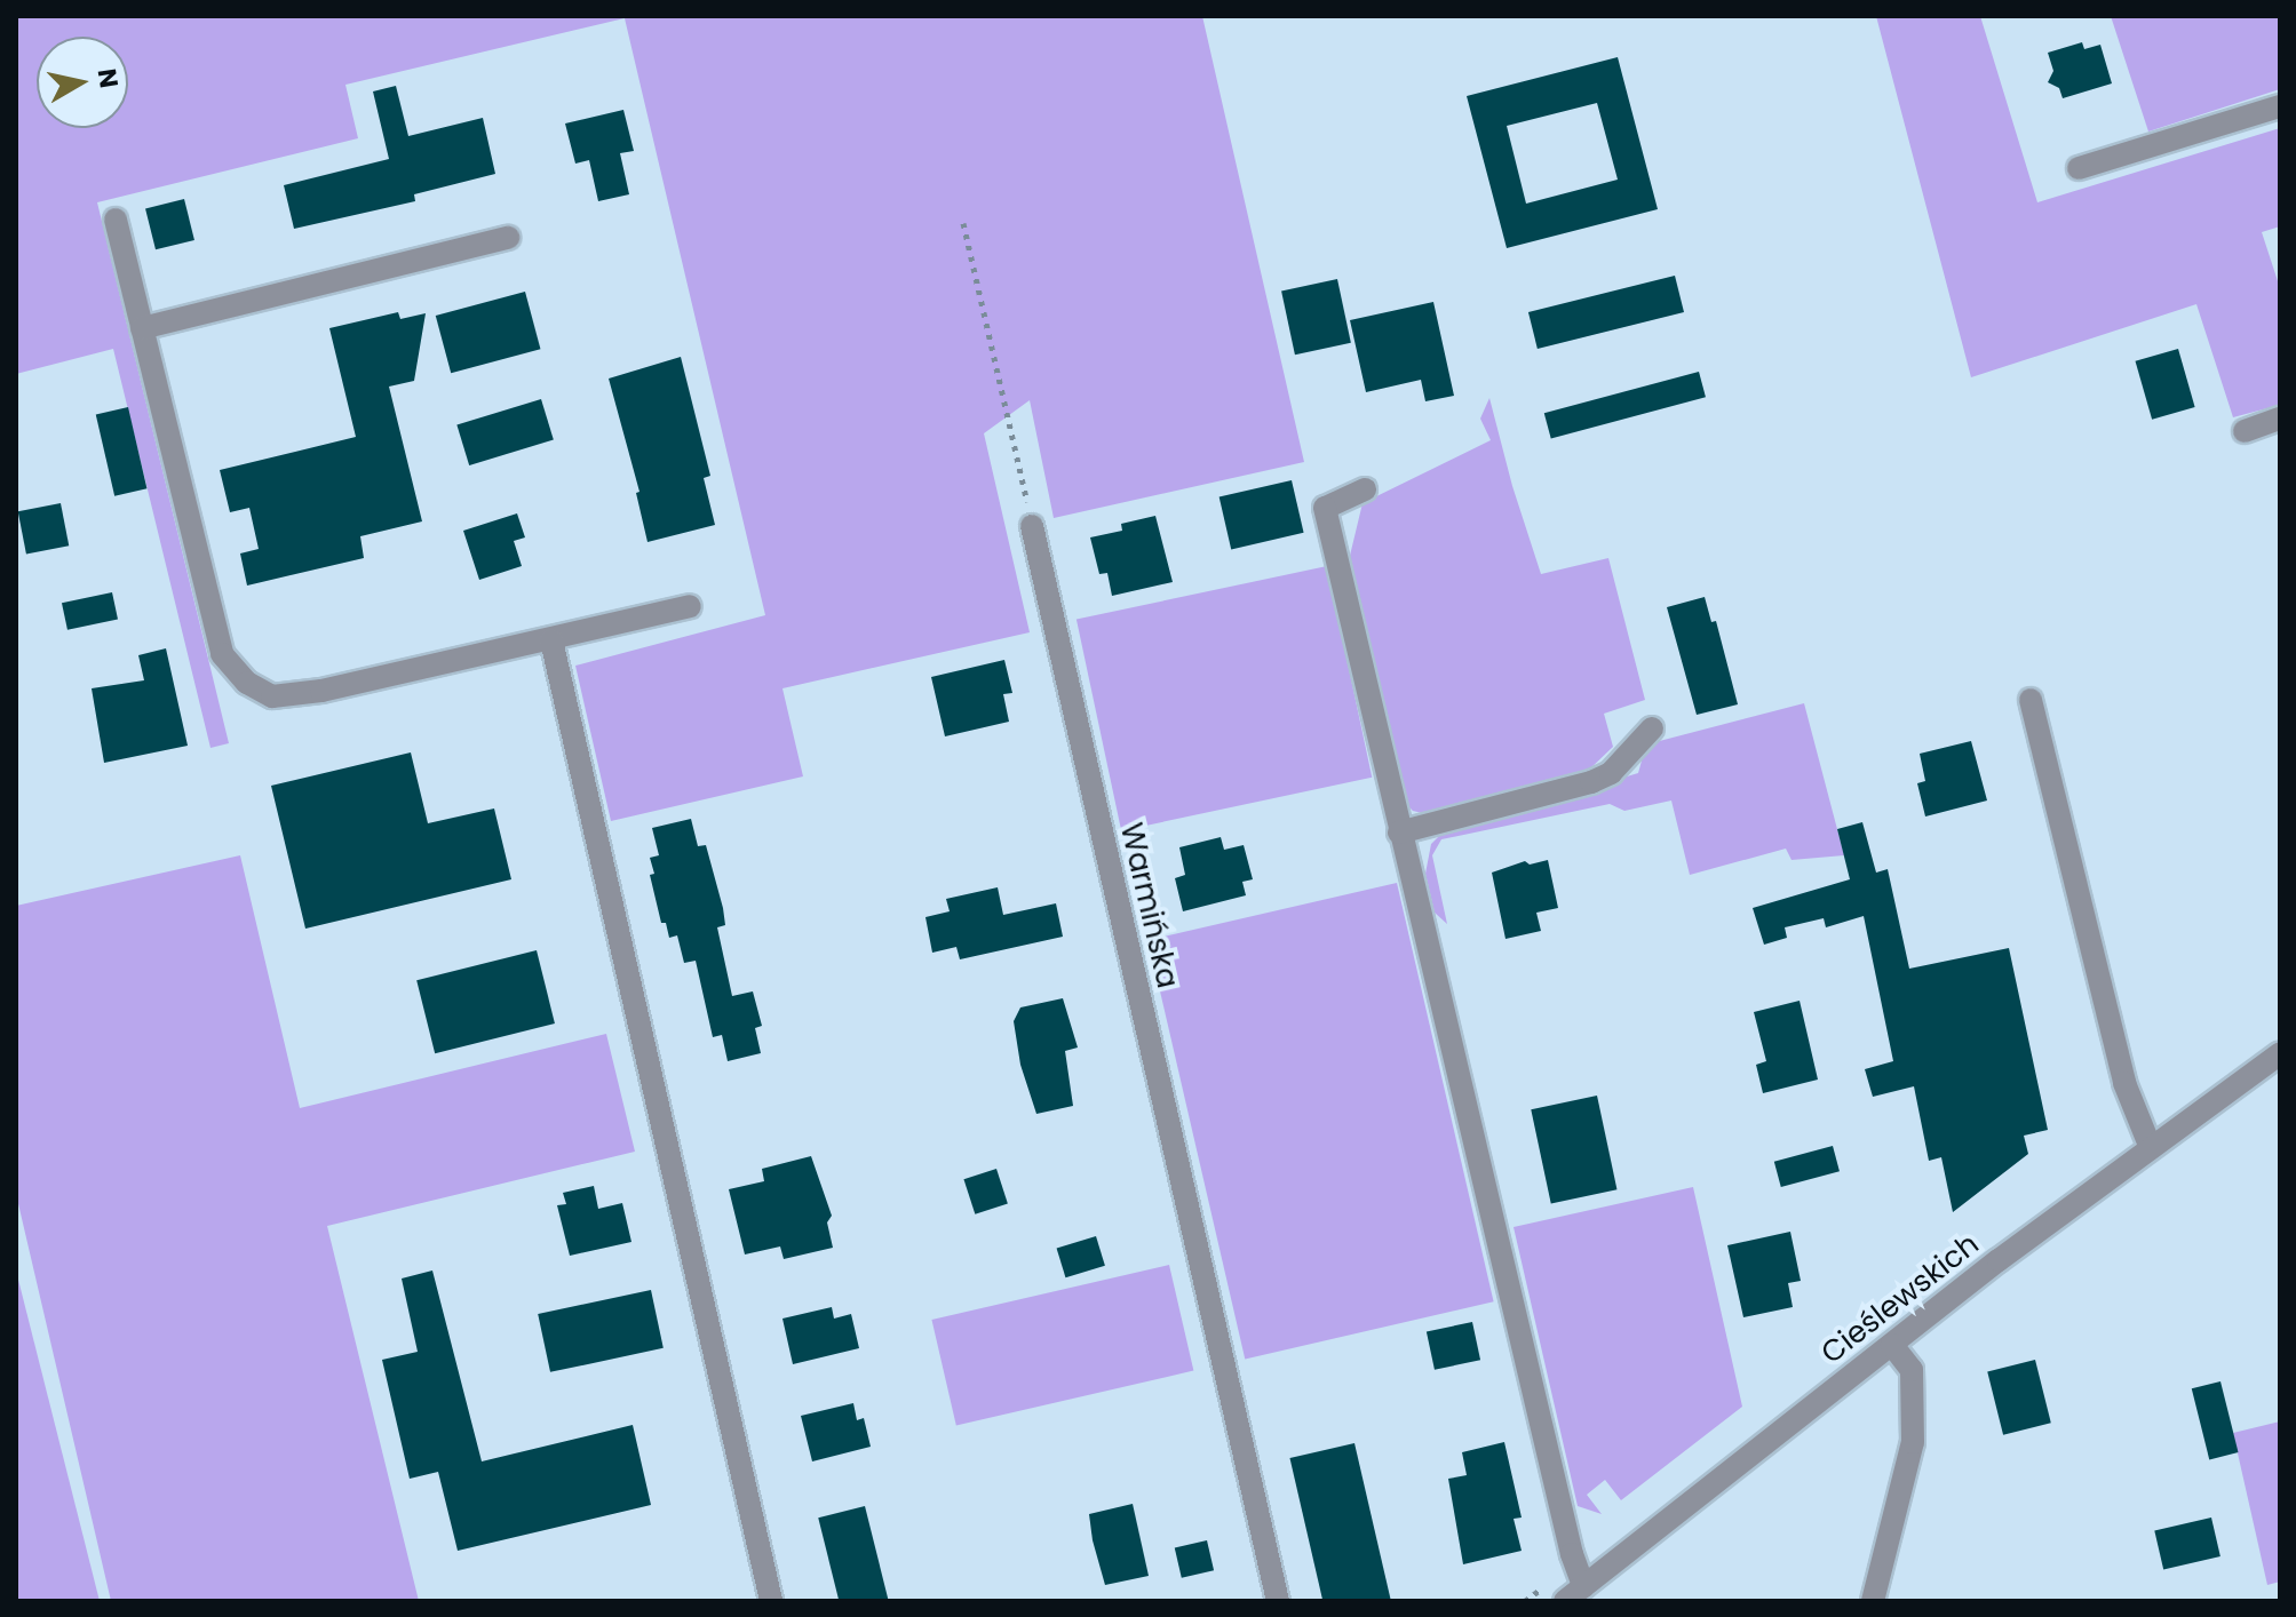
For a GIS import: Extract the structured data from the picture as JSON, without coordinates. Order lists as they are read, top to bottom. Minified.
{"streets":{"street":["Warmińska","Cieślewskich"]},"north":"right"}
